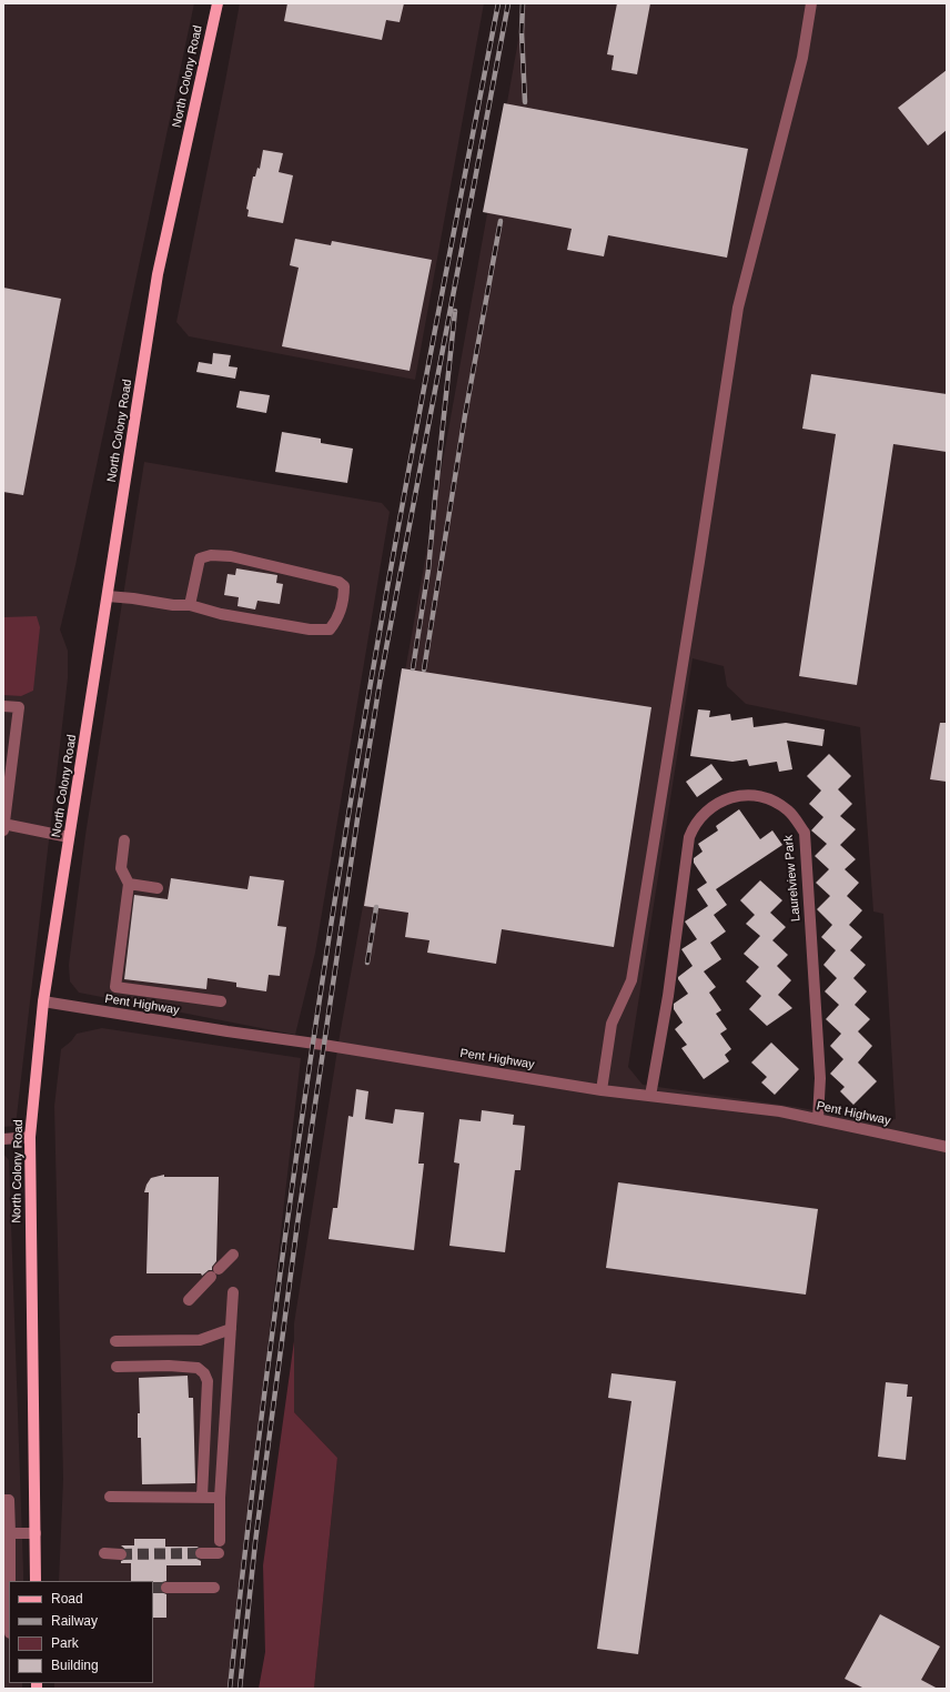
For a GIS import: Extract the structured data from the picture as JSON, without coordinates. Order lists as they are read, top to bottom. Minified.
{"streets":{"main road":["North Colony Road"],"street":["Laurelview Park","Pent Highway"]},"crossings":[["North Colony Road","Pent Highway"],["Laurelview Park","Pent Highway"]],"legend":["Road","Railway","Park","Building"]}
